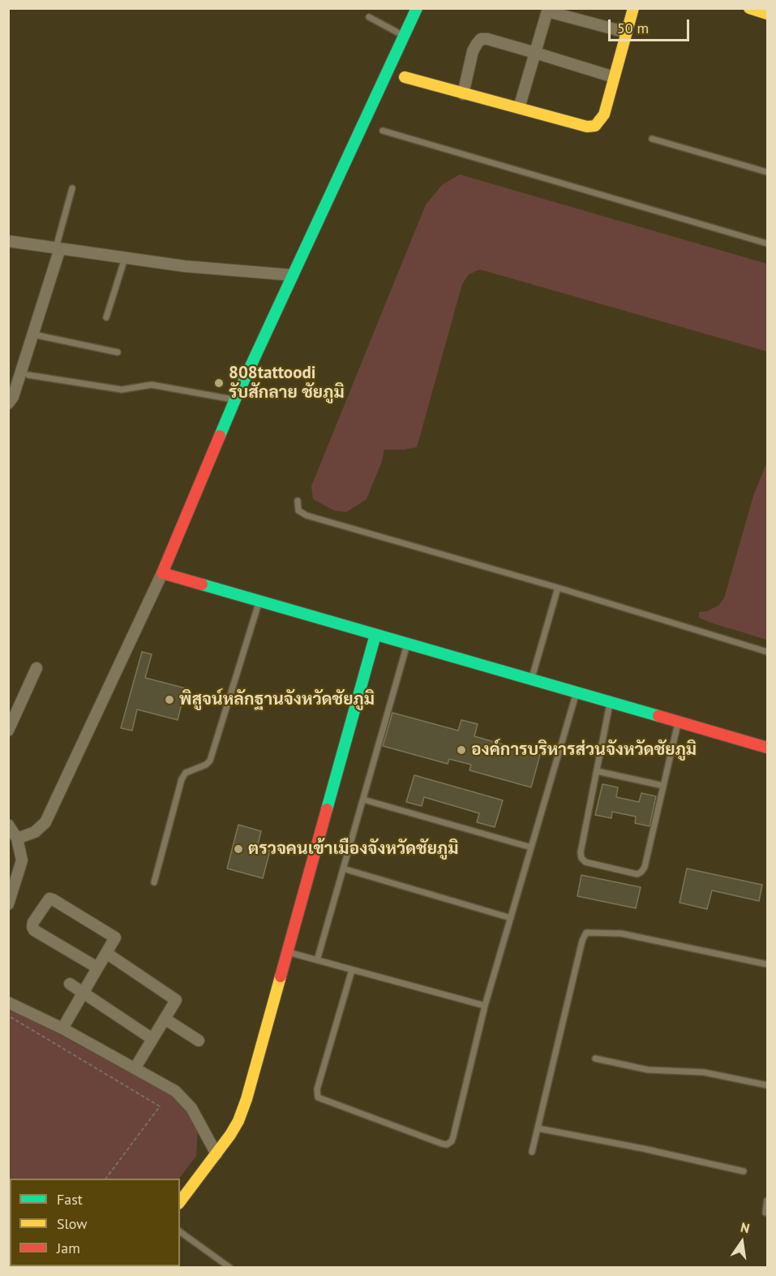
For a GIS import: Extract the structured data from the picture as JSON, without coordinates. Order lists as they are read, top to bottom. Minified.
{"places":["808tattoodi รับสักลาย ชัยภูมิ","พิสูจน์หลักฐานจังหวัดชัยภูมิ","องค์การบริหารส่วนจังหวัดชัยภูมิ","ตรวจคนเข้าเมืองจังหวัดชัยภูมิ"],"legend":["Fast","Slow","Jam"],"scale_bar":"50 m","north":"top"}
